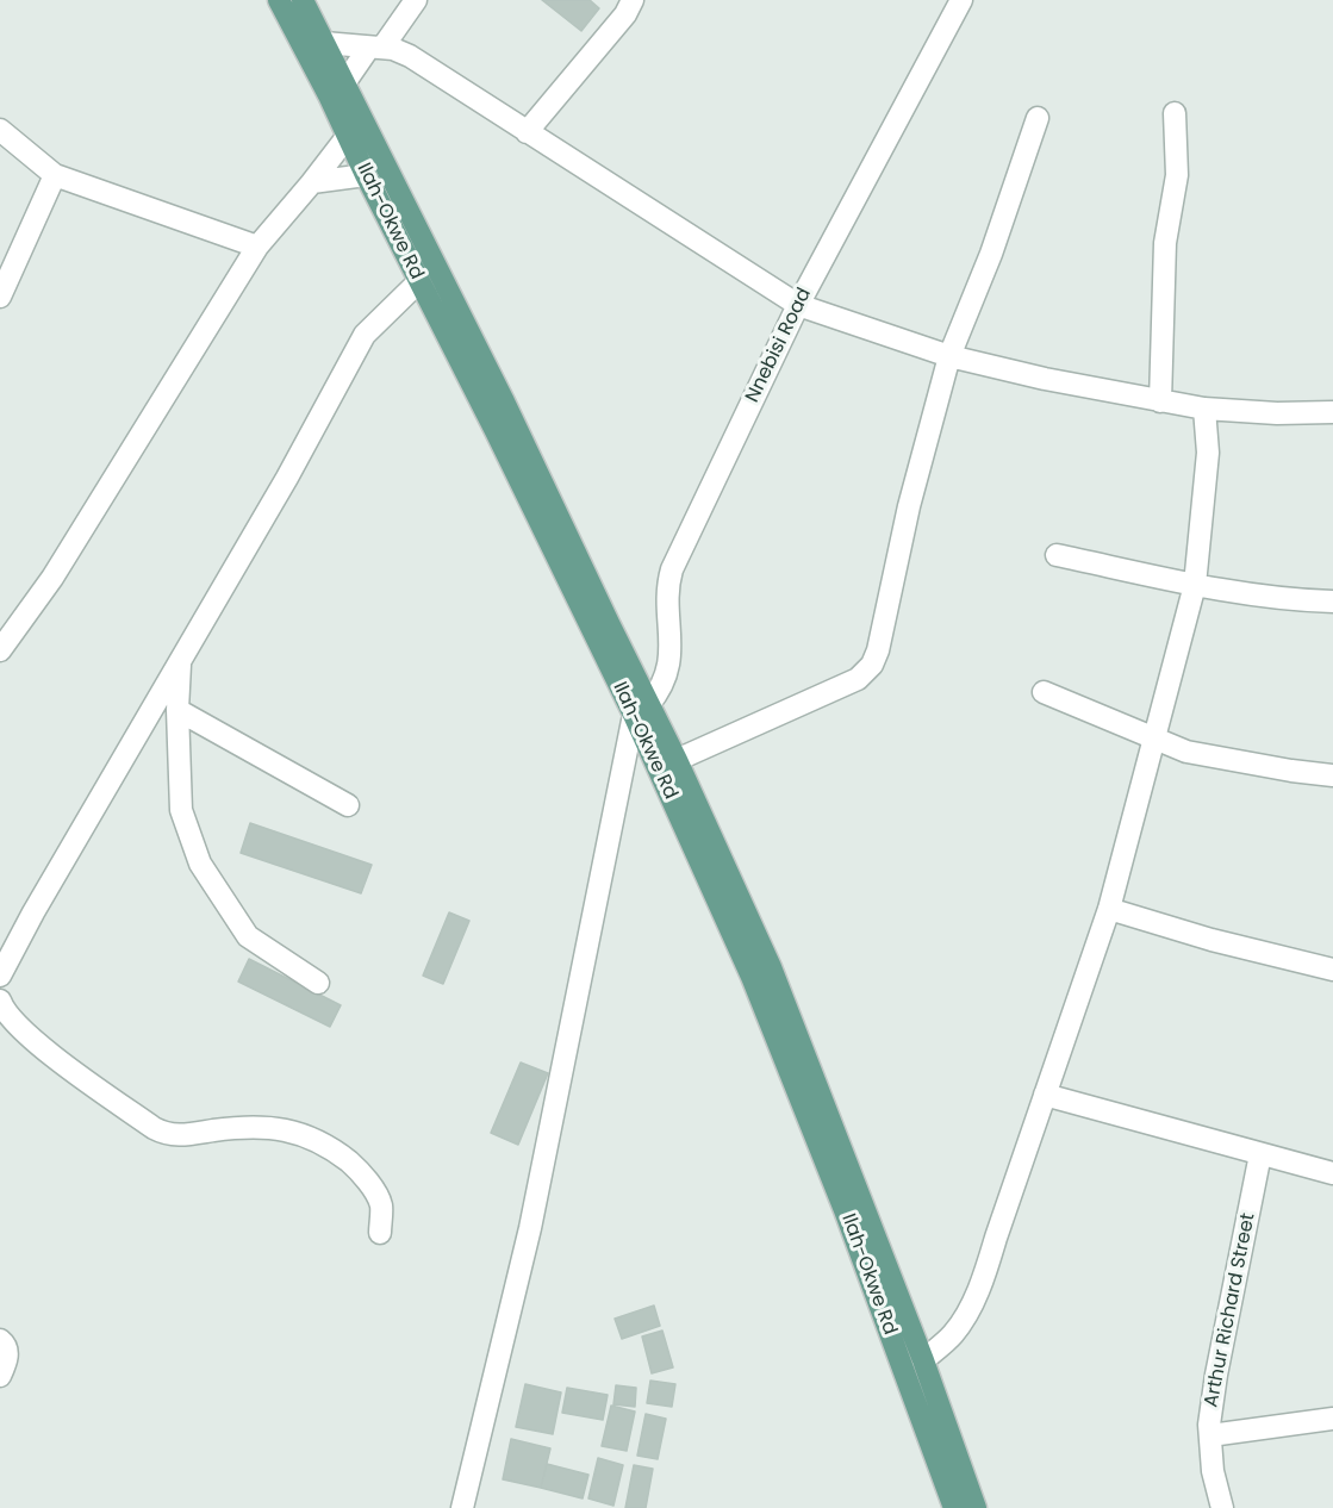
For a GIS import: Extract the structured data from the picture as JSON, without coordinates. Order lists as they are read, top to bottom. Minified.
{"streets":{"main road":["Ilah-Okwe Rd"],"street":["Nnebisi Road","Arthur Richard Street"]},"crossings":[["Ilah-Okwe Rd","Nnebisi Road"]]}
